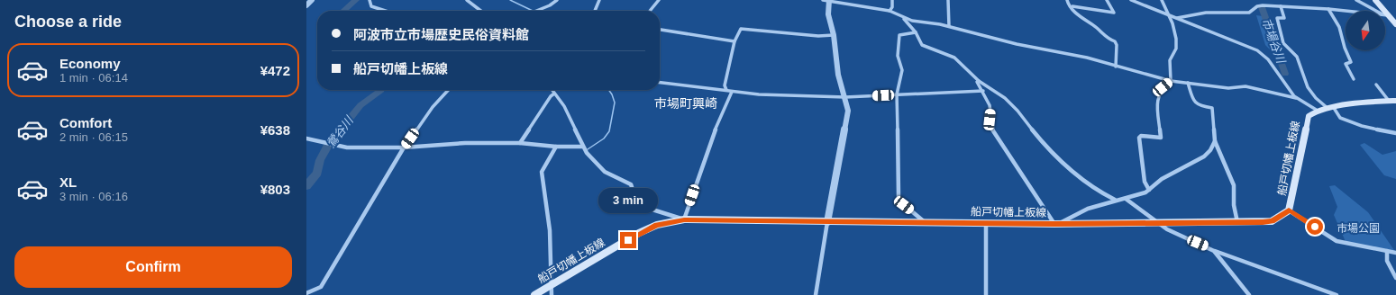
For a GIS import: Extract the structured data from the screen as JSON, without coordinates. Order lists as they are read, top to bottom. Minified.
{"streets":{"main road":["船戸切幡上板線"]},"districts":["市場町興崎"],"water":["市場谷川","鶯谷川"],"parks":["市場公園"],"north":"bottom","page":{"heading":"Choose a ride","banner":["阿波市立市場歴史民俗資料館","船戸切幡上板線"],"list":[{"name":"Economy","note":"1 min · 06:14","value":"¥472"},{"name":"Comfort","note":"2 min · 06:15","value":"¥638"},{"name":"XL","note":"3 min · 06:16","value":"¥803"}],"bubble":"3 min","buttons":"Confirm"}}
